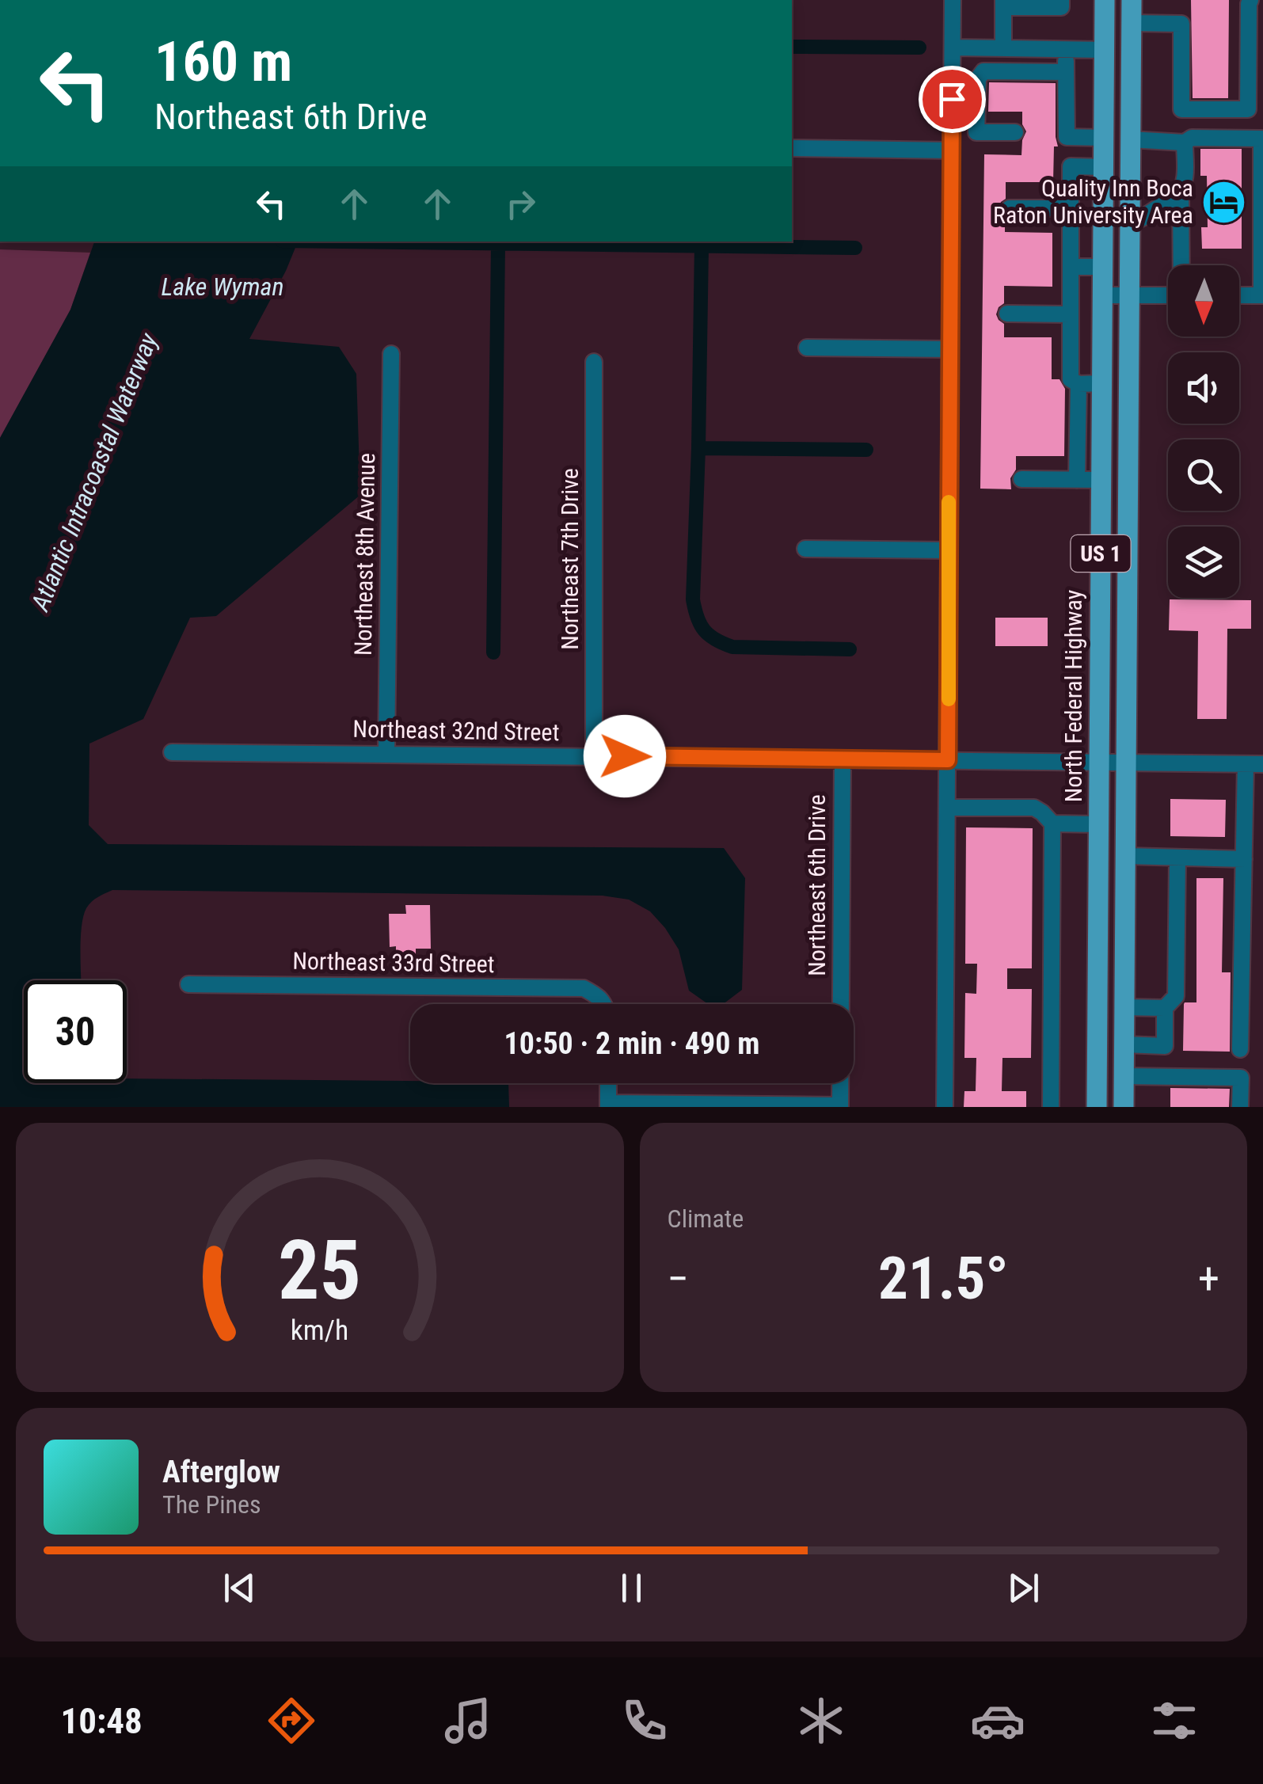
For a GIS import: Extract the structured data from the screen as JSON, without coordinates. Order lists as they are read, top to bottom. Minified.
{"streets":{"main road":["US 1","North Federal Highway"],"street":["Northeast 8th Avenue","Northeast 7th Drive","Northeast 32nd Street","Northeast 6th Drive","Northeast 33rd Street"]},"crossings":[["US 1","Northeast 32nd Street"],["Northeast 8th Avenue","Northeast 32nd Street"],["Northeast 7th Drive","Northeast 32nd Street"],["North Federal Highway","Northeast 32nd Street"],["Northeast 32nd Street","Northeast 6th Drive"]],"water":["Lake Wyman","Atlantic Intracoastal Waterway"],"places":{"hotel":["Quality Inn Boca Raton University Area"]},"north":"bottom","page":{"turn":["160 m","Northeast 6th Drive"],"limit":"30","trip":"10:50 · 2 min · 490 m","tile":"Climate","heat":["−","21.5°","+"],"song":["Afterglow","The Pines"],"tabs":"10:48","gauge":["25","km/h"]}}
